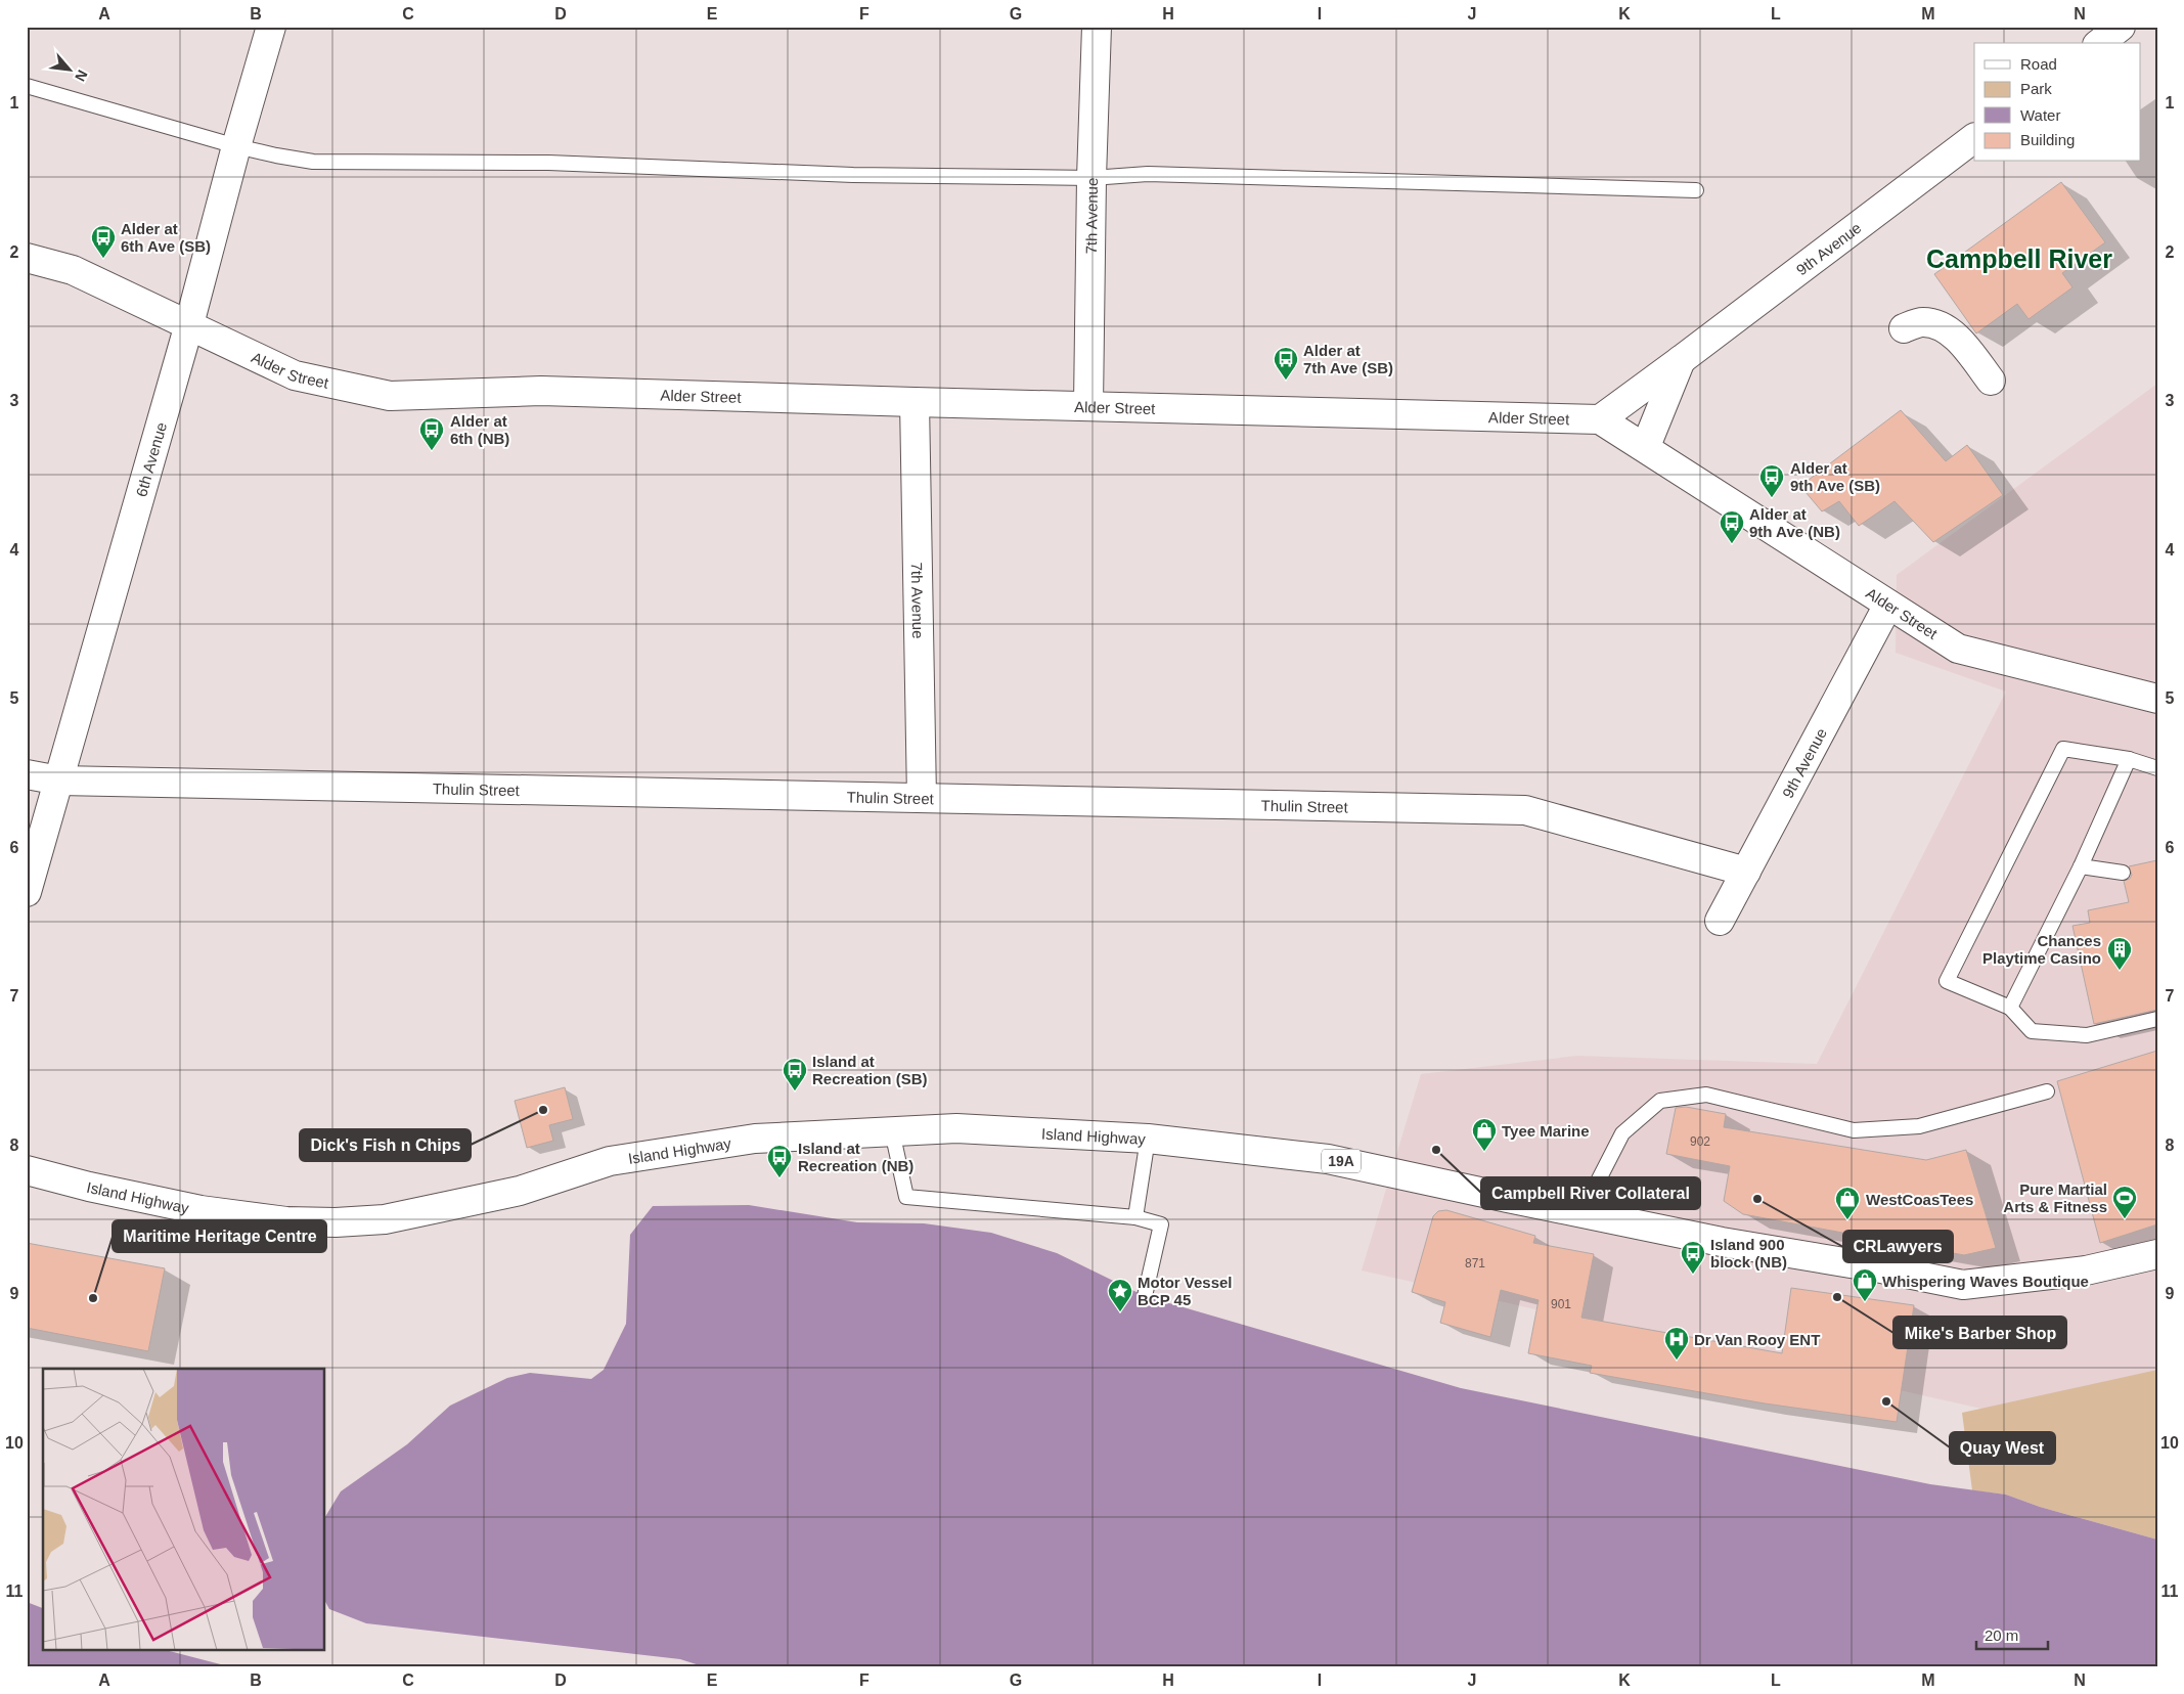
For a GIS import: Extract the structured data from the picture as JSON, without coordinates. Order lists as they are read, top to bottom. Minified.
{"streets":{"street":["7th Avenue","9th Avenue","Alder Street","6th Avenue","Thulin Street","Island Highway","19A"]},"crossings":[["7th Avenue","Alder Street"],["7th Avenue","Thulin Street"],["9th Avenue","Alder Street"],["9th Avenue","Thulin Street"],["Alder Street","6th Avenue"],["6th Avenue","Thulin Street"]],"districts":["Campbell River"],"places":{"bus stop":["Alder at 6th Ave (SB)","Alder at 7th Ave (SB)","Alder at 6th (NB)","Alder at 9th Ave (SB)","Alder at 9th Ave (NB)","Island at Recreation (SB)","Island at Recreation (NB)","Island 900 block (NB)"],"building":["Chances Playtime Casino"],"other":["Dick's Fish n Chips","Campbell River Collateral","CRLawyers","Mike's Barber Shop","Maritime Heritage Centre","Quay West"],"shop":["Tyee Marine","WestCoasTees","Whispering Waves Boutique"],"sports":["Pure Martial Arts & Fitness"],"place":["Motor Vessel BCP 45"],"hospital":["Dr Van Rooy ENT"]},"house_numbers":["902","871","901"],"legend":["Road","Park","Water","Building"],"scale_bar":"20 m","north":"bottom right","grid":{"columns":["A","B","C","D","E","F","G","H","I","J","K","L","M","N"],"rows":["1","2","3","4","5","6","7","8","9","10","11"]}}
